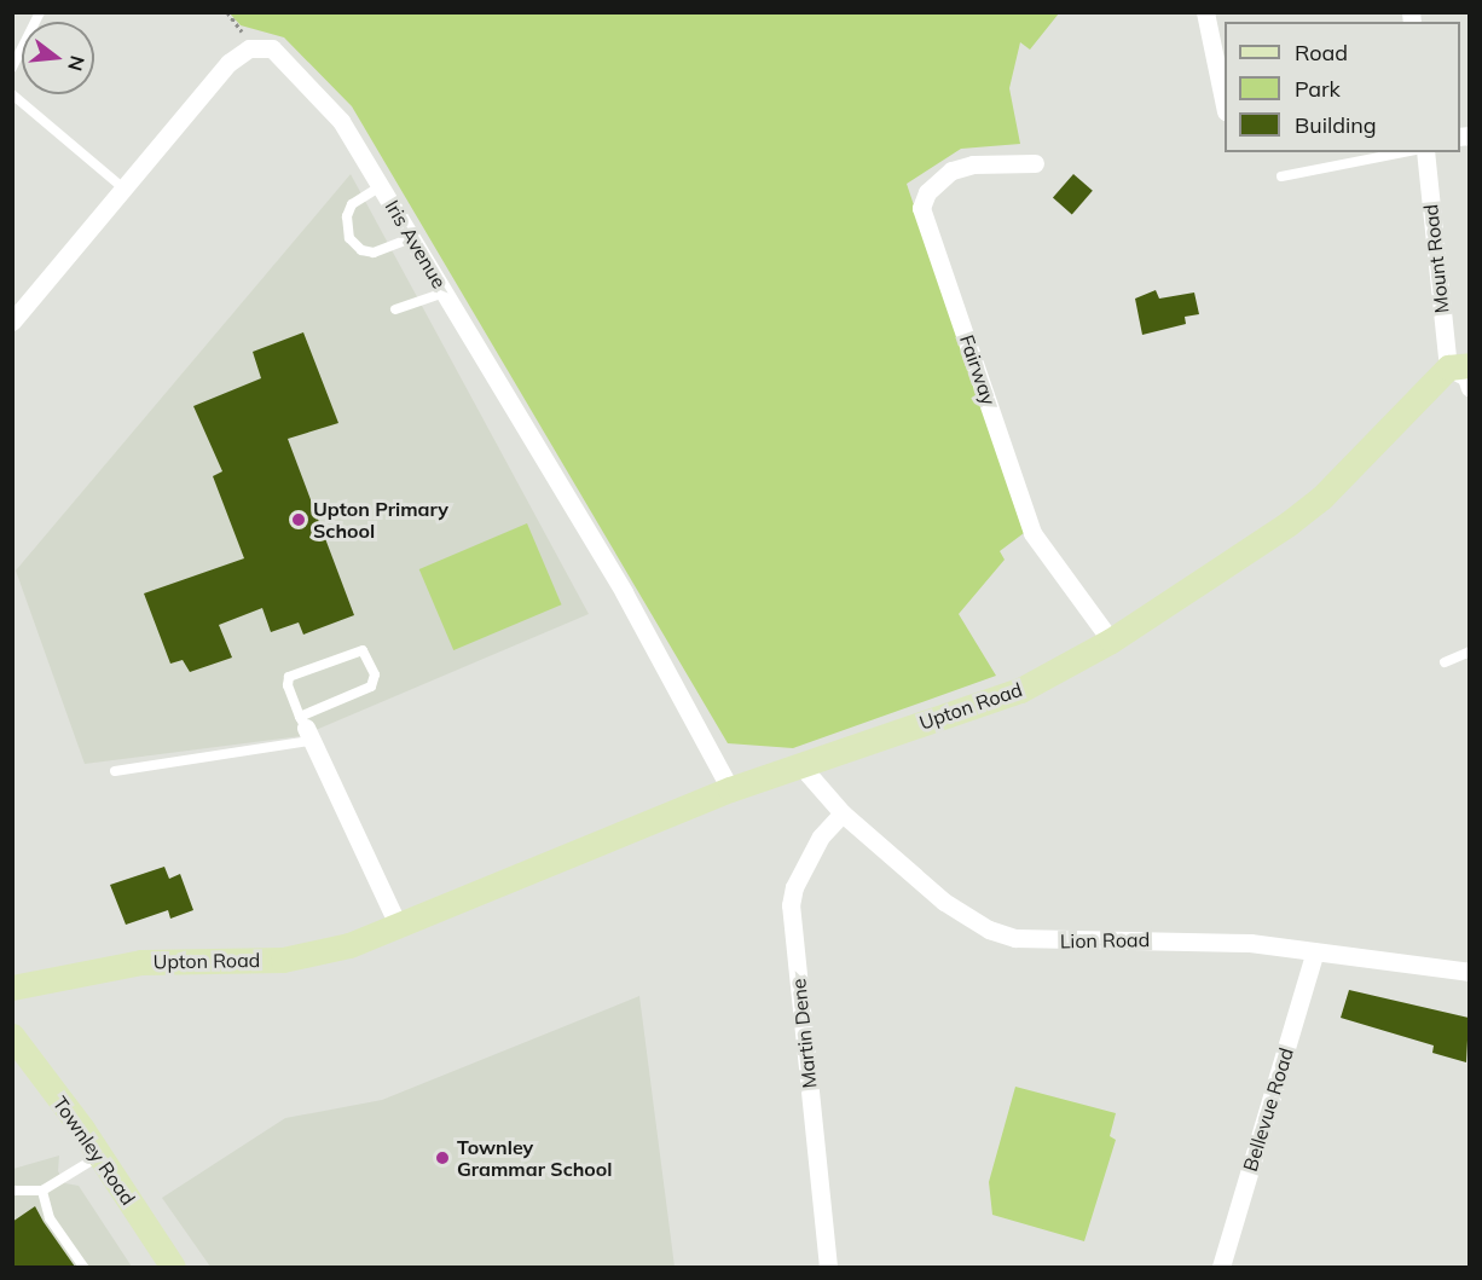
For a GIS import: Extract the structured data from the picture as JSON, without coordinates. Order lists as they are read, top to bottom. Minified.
{"streets":{"street":["Iris Avenue","Mount Road","Fairway","Upton Road","Lion Road","Martin Dene","Bellevue Road","Townley Road"]},"crossings":[["Iris Avenue","Upton Road"],["Mount Road","Upton Road"],["Fairway","Upton Road"],["Upton Road","Lion Road"],["Lion Road","Martin Dene"],["Lion Road","Bellevue Road"]],"places":["Upton Primary School","Townley Grammar School"],"legend":["Road","Park","Building"],"north":"right"}
